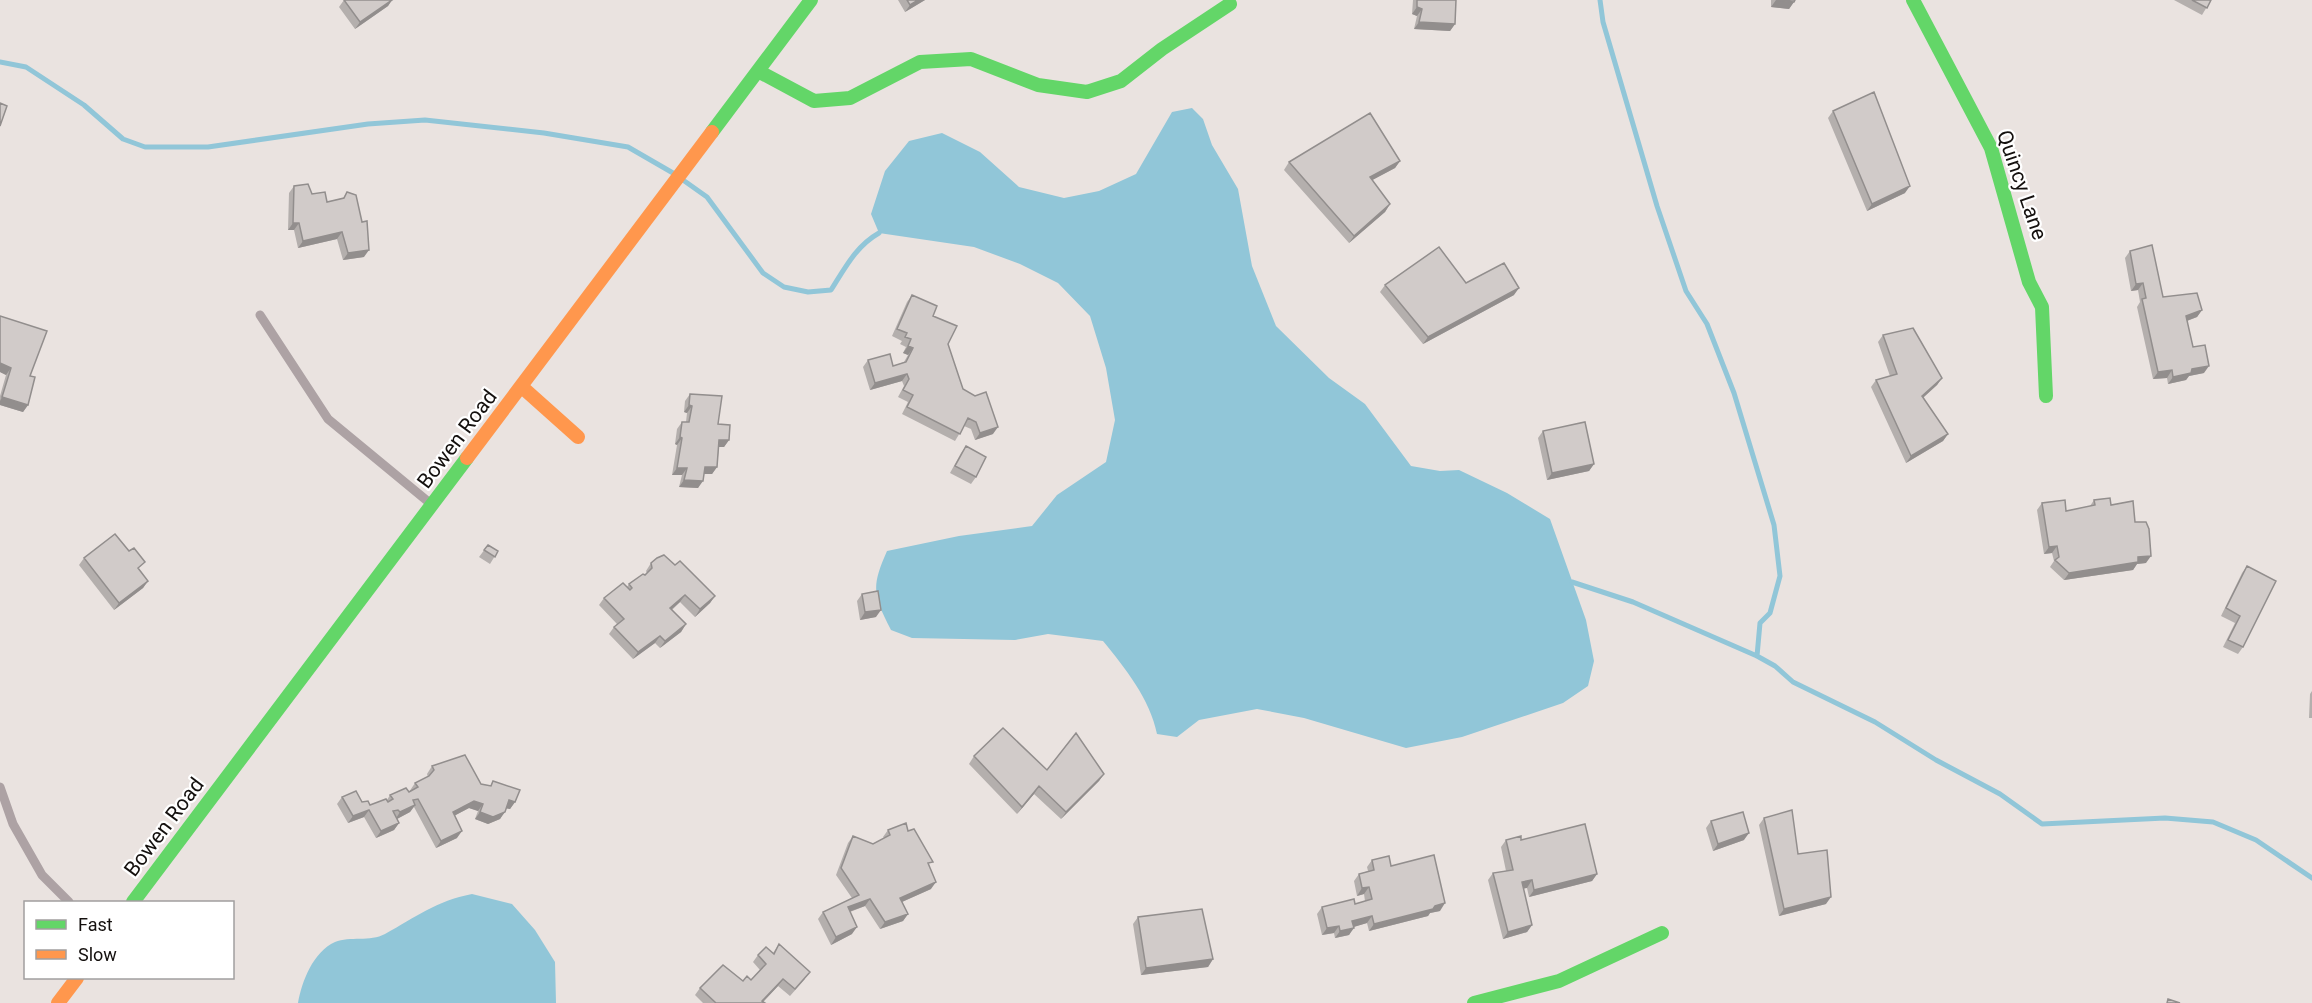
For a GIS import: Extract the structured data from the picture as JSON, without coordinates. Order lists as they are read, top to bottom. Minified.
{"streets":{"street":["Quincy Lane","Bowen Road"]},"legend":["Fast","Slow"]}
